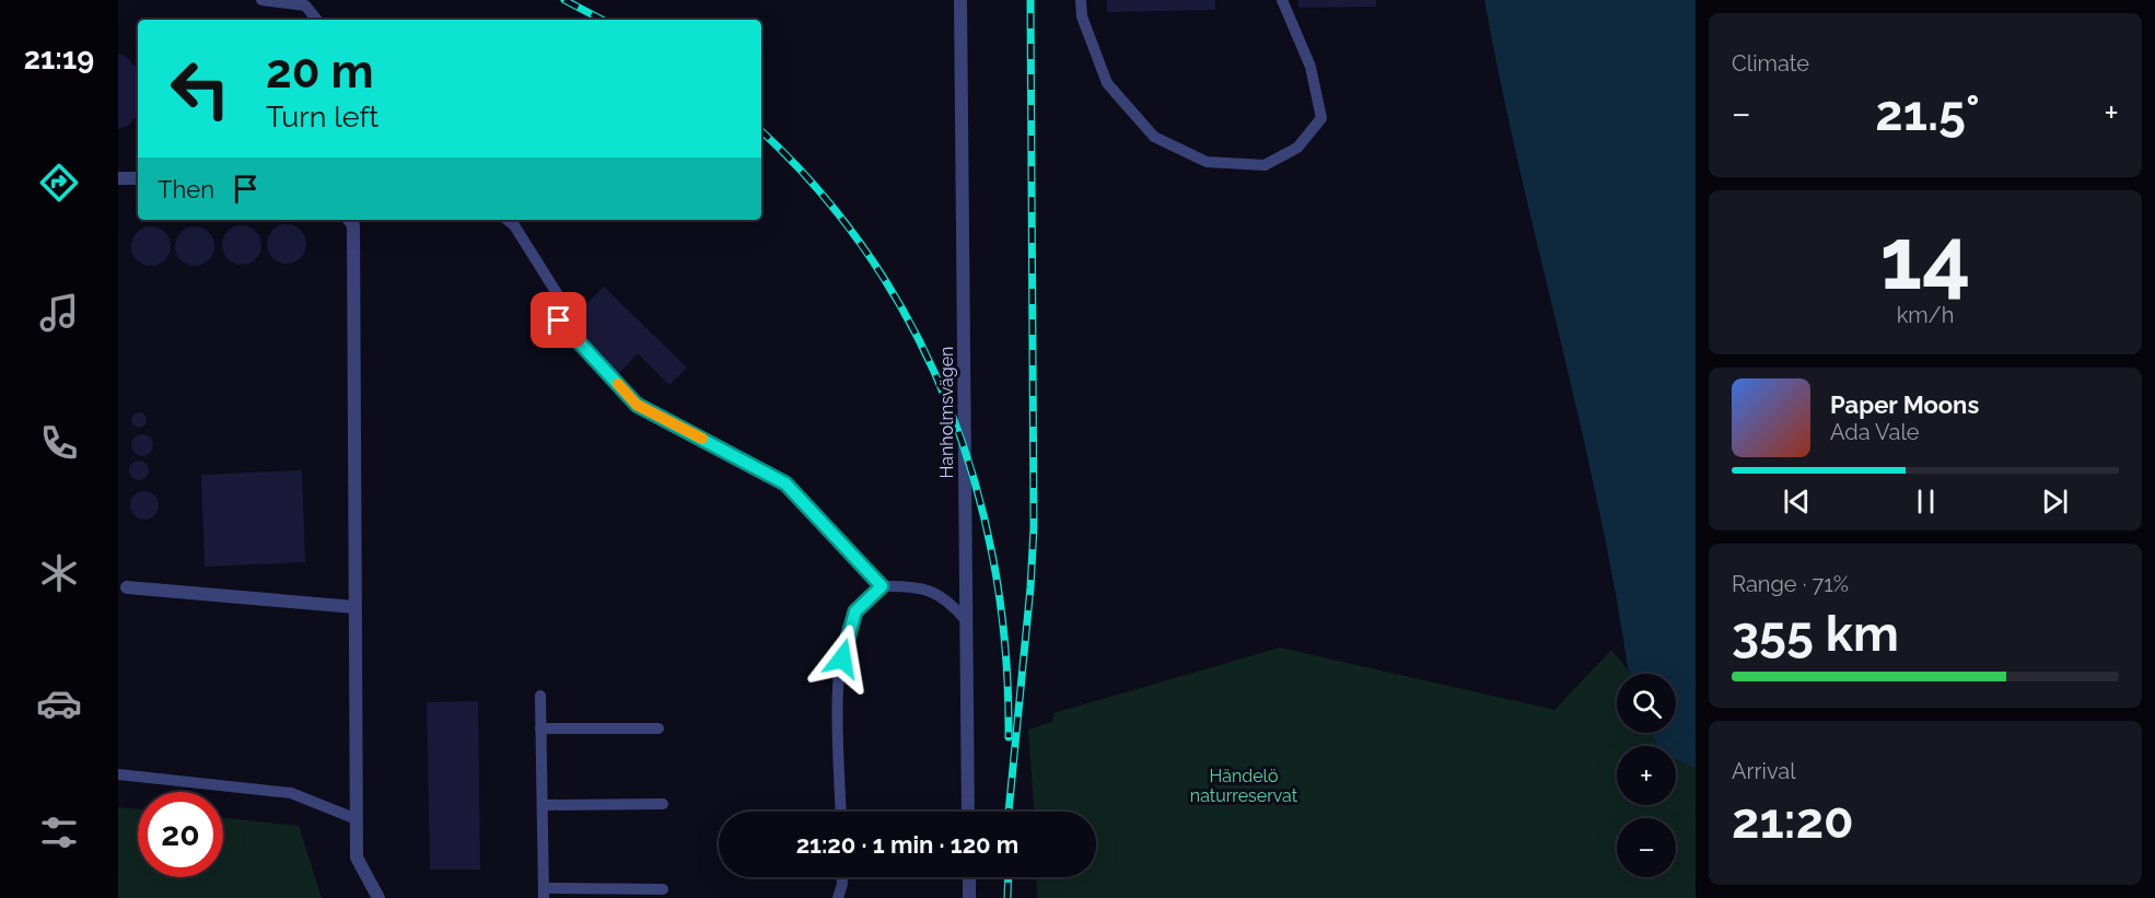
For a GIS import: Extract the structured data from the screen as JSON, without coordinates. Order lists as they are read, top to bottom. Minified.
{"streets":{"street":["Hanholmsvägen"]},"parks":["Händelö naturreservat"],"page":{"tabs":"21:19","tile":["Climate",["14","km/h"],["Range · 71%","355 km"],["Arrival","21:20"]],"turn":["20 m","Turn left"],"heat":["−","21.5°","+"],"then":"Then","song":["Paper Moons","Ada Vale"],"map_buttons":["+","−"],"limit":"20","trip":"21:20 · 1 min · 120 m"}}
